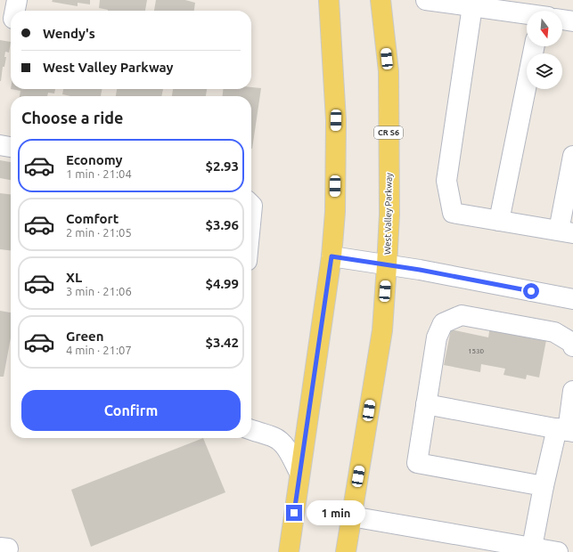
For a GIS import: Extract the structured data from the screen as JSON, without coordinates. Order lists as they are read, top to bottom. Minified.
{"streets":{"main road":["CR S6","West Valley Parkway"]},"house_numbers":["1530"],"north":"bottom","page":{"banner":["Wendy's","West Valley Parkway"],"heading":"Choose a ride","list":[{"name":"Economy","note":"1 min · 21:04","value":"$2.93"},{"name":"Comfort","note":"2 min · 21:05","value":"$3.96"},{"name":"XL","note":"3 min · 21:06","value":"$4.99"},{"name":"Green","note":"4 min · 21:07","value":"$3.42"}],"buttons":"Confirm","bubble":"1 min"}}
